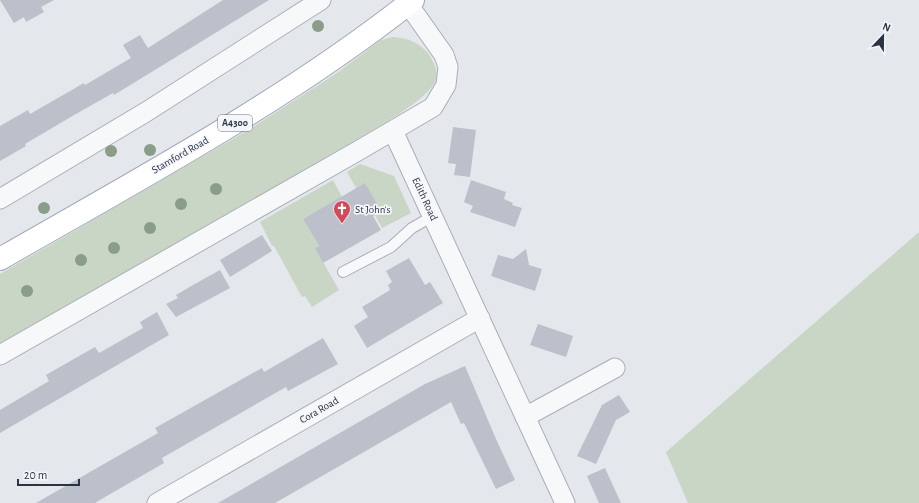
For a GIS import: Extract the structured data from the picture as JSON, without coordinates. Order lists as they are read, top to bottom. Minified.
{"streets":{"main road":["A4300","Stamford Road"],"street":["Edith Road","Cora Road"]},"crossings":[["Edith Road","Cora Road"]],"places":{"church":["St John's"]},"scale_bar":"20 m","north":"top"}
